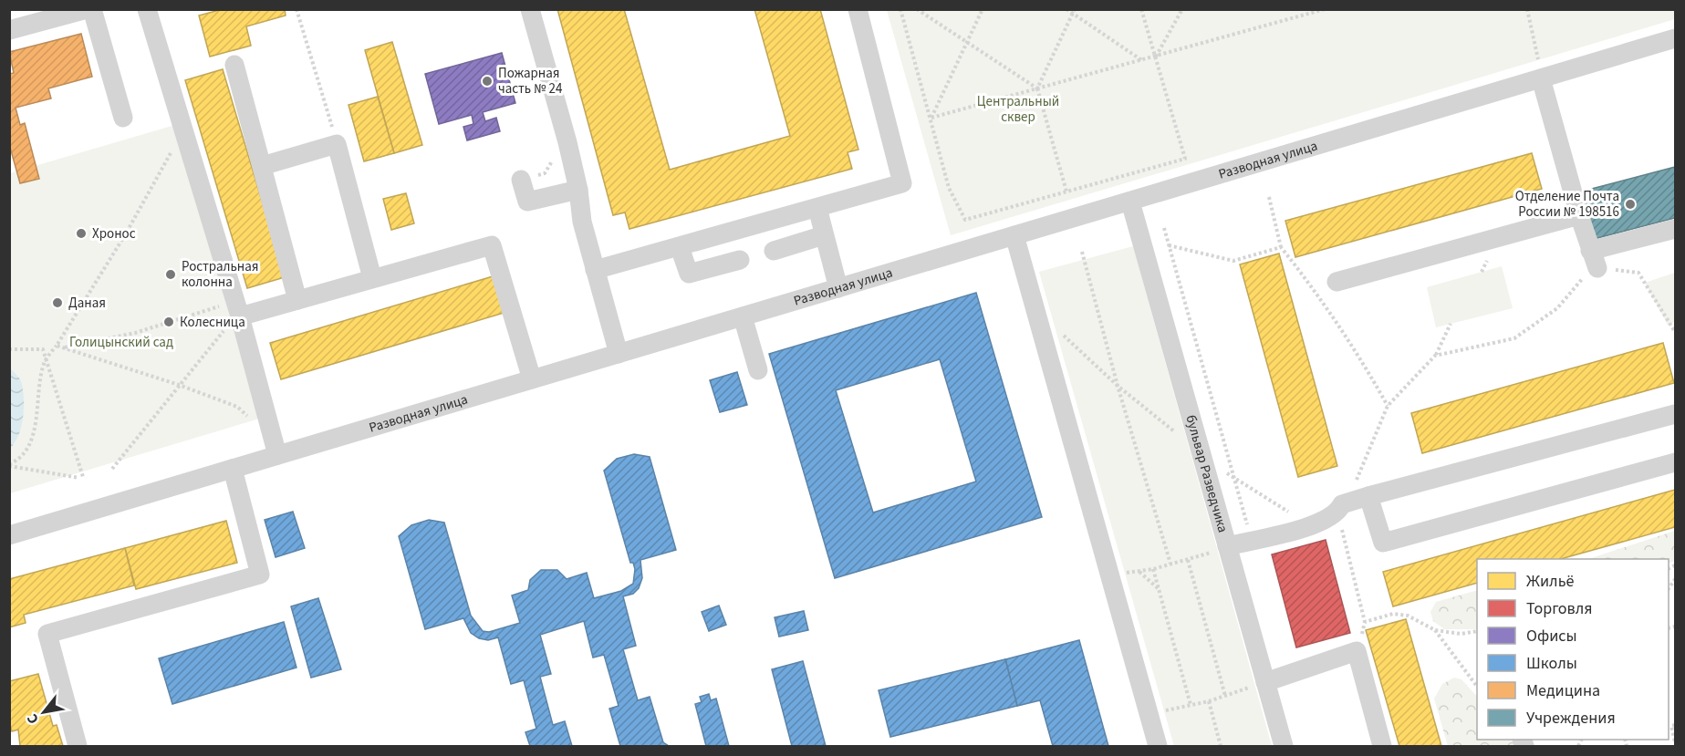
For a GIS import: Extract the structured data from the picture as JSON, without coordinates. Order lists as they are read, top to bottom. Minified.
{"streets":{"street":["Разводная улица","бульвар Разведчика"]},"crossings":[["Разводная улица","бульвар Разведчика"]],"parks":["Центральный сквер","Голицынский сад"],"places":["Пожарная часть № 24","Отделение Почта России № 198516","Хронос","Ростральная колонна","Даная","Колесница"],"legend":["Жильё","Торговля","Офисы","Школы","Медицина","Учреждения"],"north":"bottom left"}
